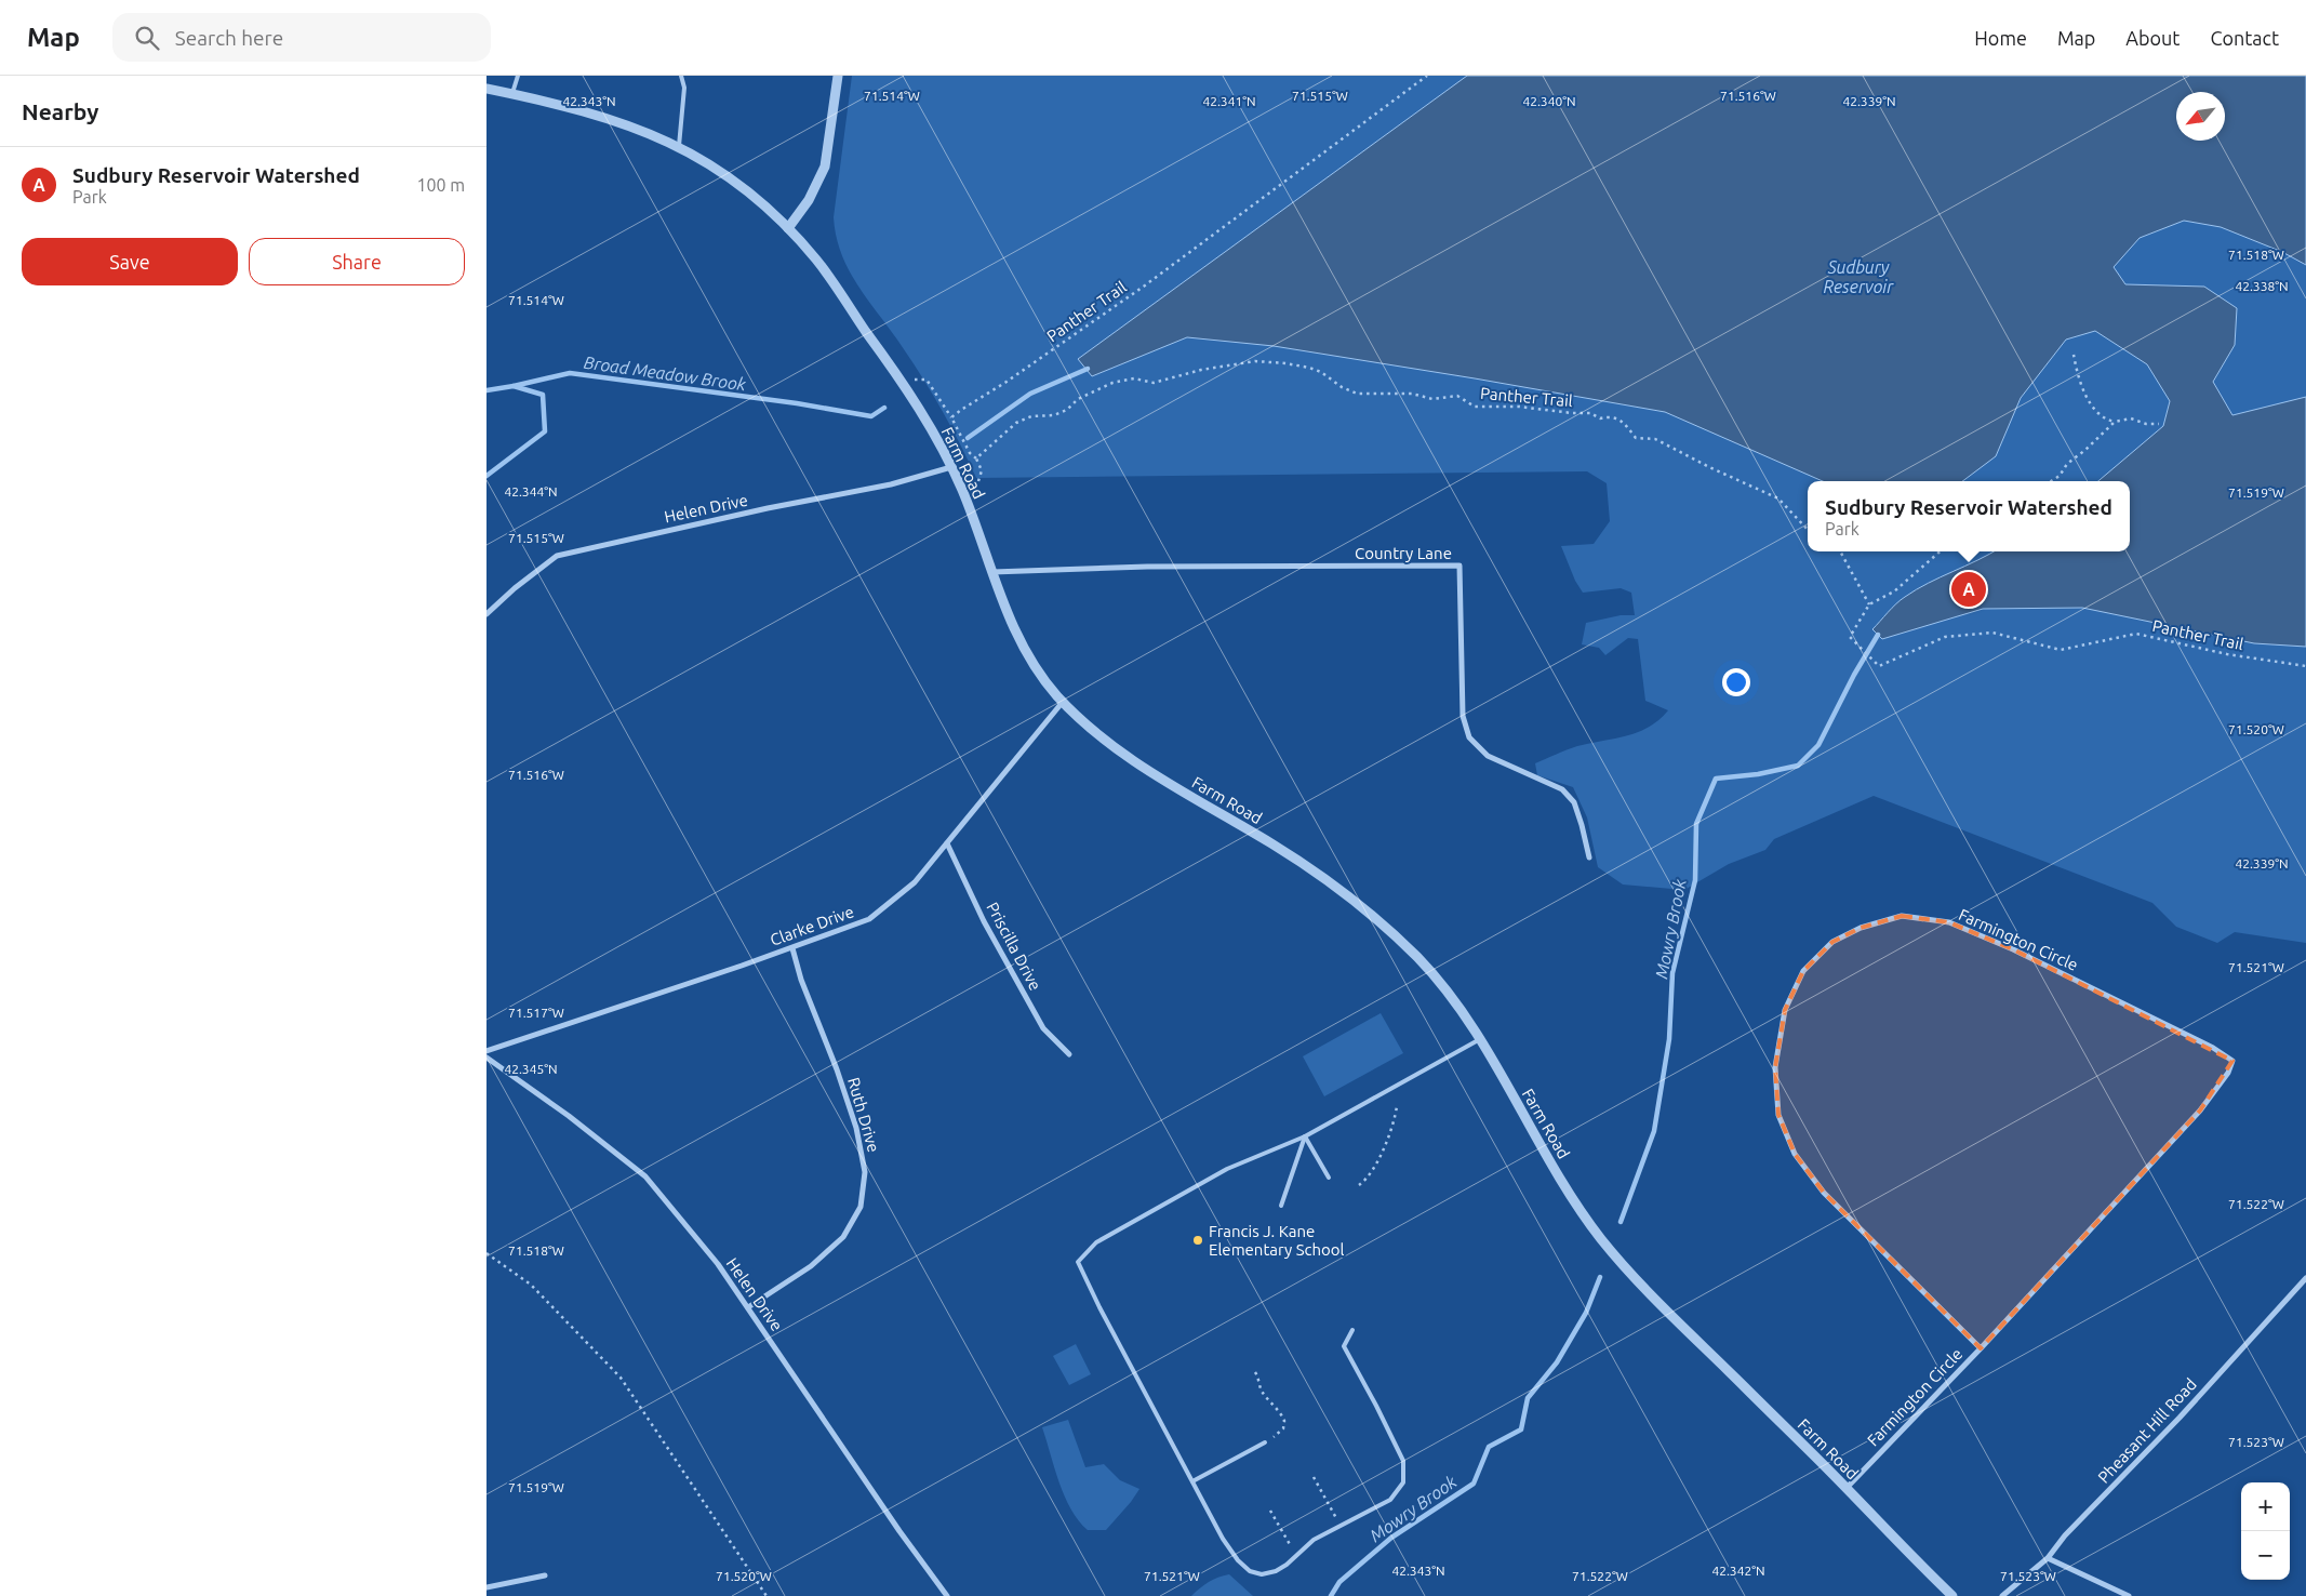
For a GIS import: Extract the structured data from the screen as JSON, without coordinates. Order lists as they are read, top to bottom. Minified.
{"streets":{"street":["Farm Road","Helen Drive","Country Lane","Clarke Drive","Farmington Circle","Priscilla Drive","Ruth Drive","Pheasant Hill Road"],"path":["Panther Trail"]},"crossings":[["Farm Road","Helen Drive"],["Farm Road","Country Lane"],["Farm Road","Clarke Drive"],["Farm Road","Farmington Circle"],["Helen Drive","Ruth Drive"],["Clarke Drive","Priscilla Drive"],["Clarke Drive","Ruth Drive"]],"water":["Sudbury Reservoir","Broad Meadow Brook","Mowry Brook"],"places":["Francis J. Kane Elementary School"],"north":"bottom left","page":{"header":"Map","search":"Search here","nav":["Home","Map","About","Contact"],"heading":"Nearby","list":[{"mark":"A","name":"Sudbury Reservoir Watershed","note":"Park","value":"100 m"}],"buttons":["Save","Share"],"popup":["Sudbury Reservoir Watershed","Park"],"pins":"A","map_buttons":["+","−"]},"coordinates":["71.515°W","71.514°W","71.516°W","42.343°N","42.341°N","42.340°N","42.339°N","71.518°W","42.338°N","42.344°N","71.519°W","71.520°W","71.521°W","71.517°W","42.345°N","71.522°W","71.523°W","42.342°N"]}
